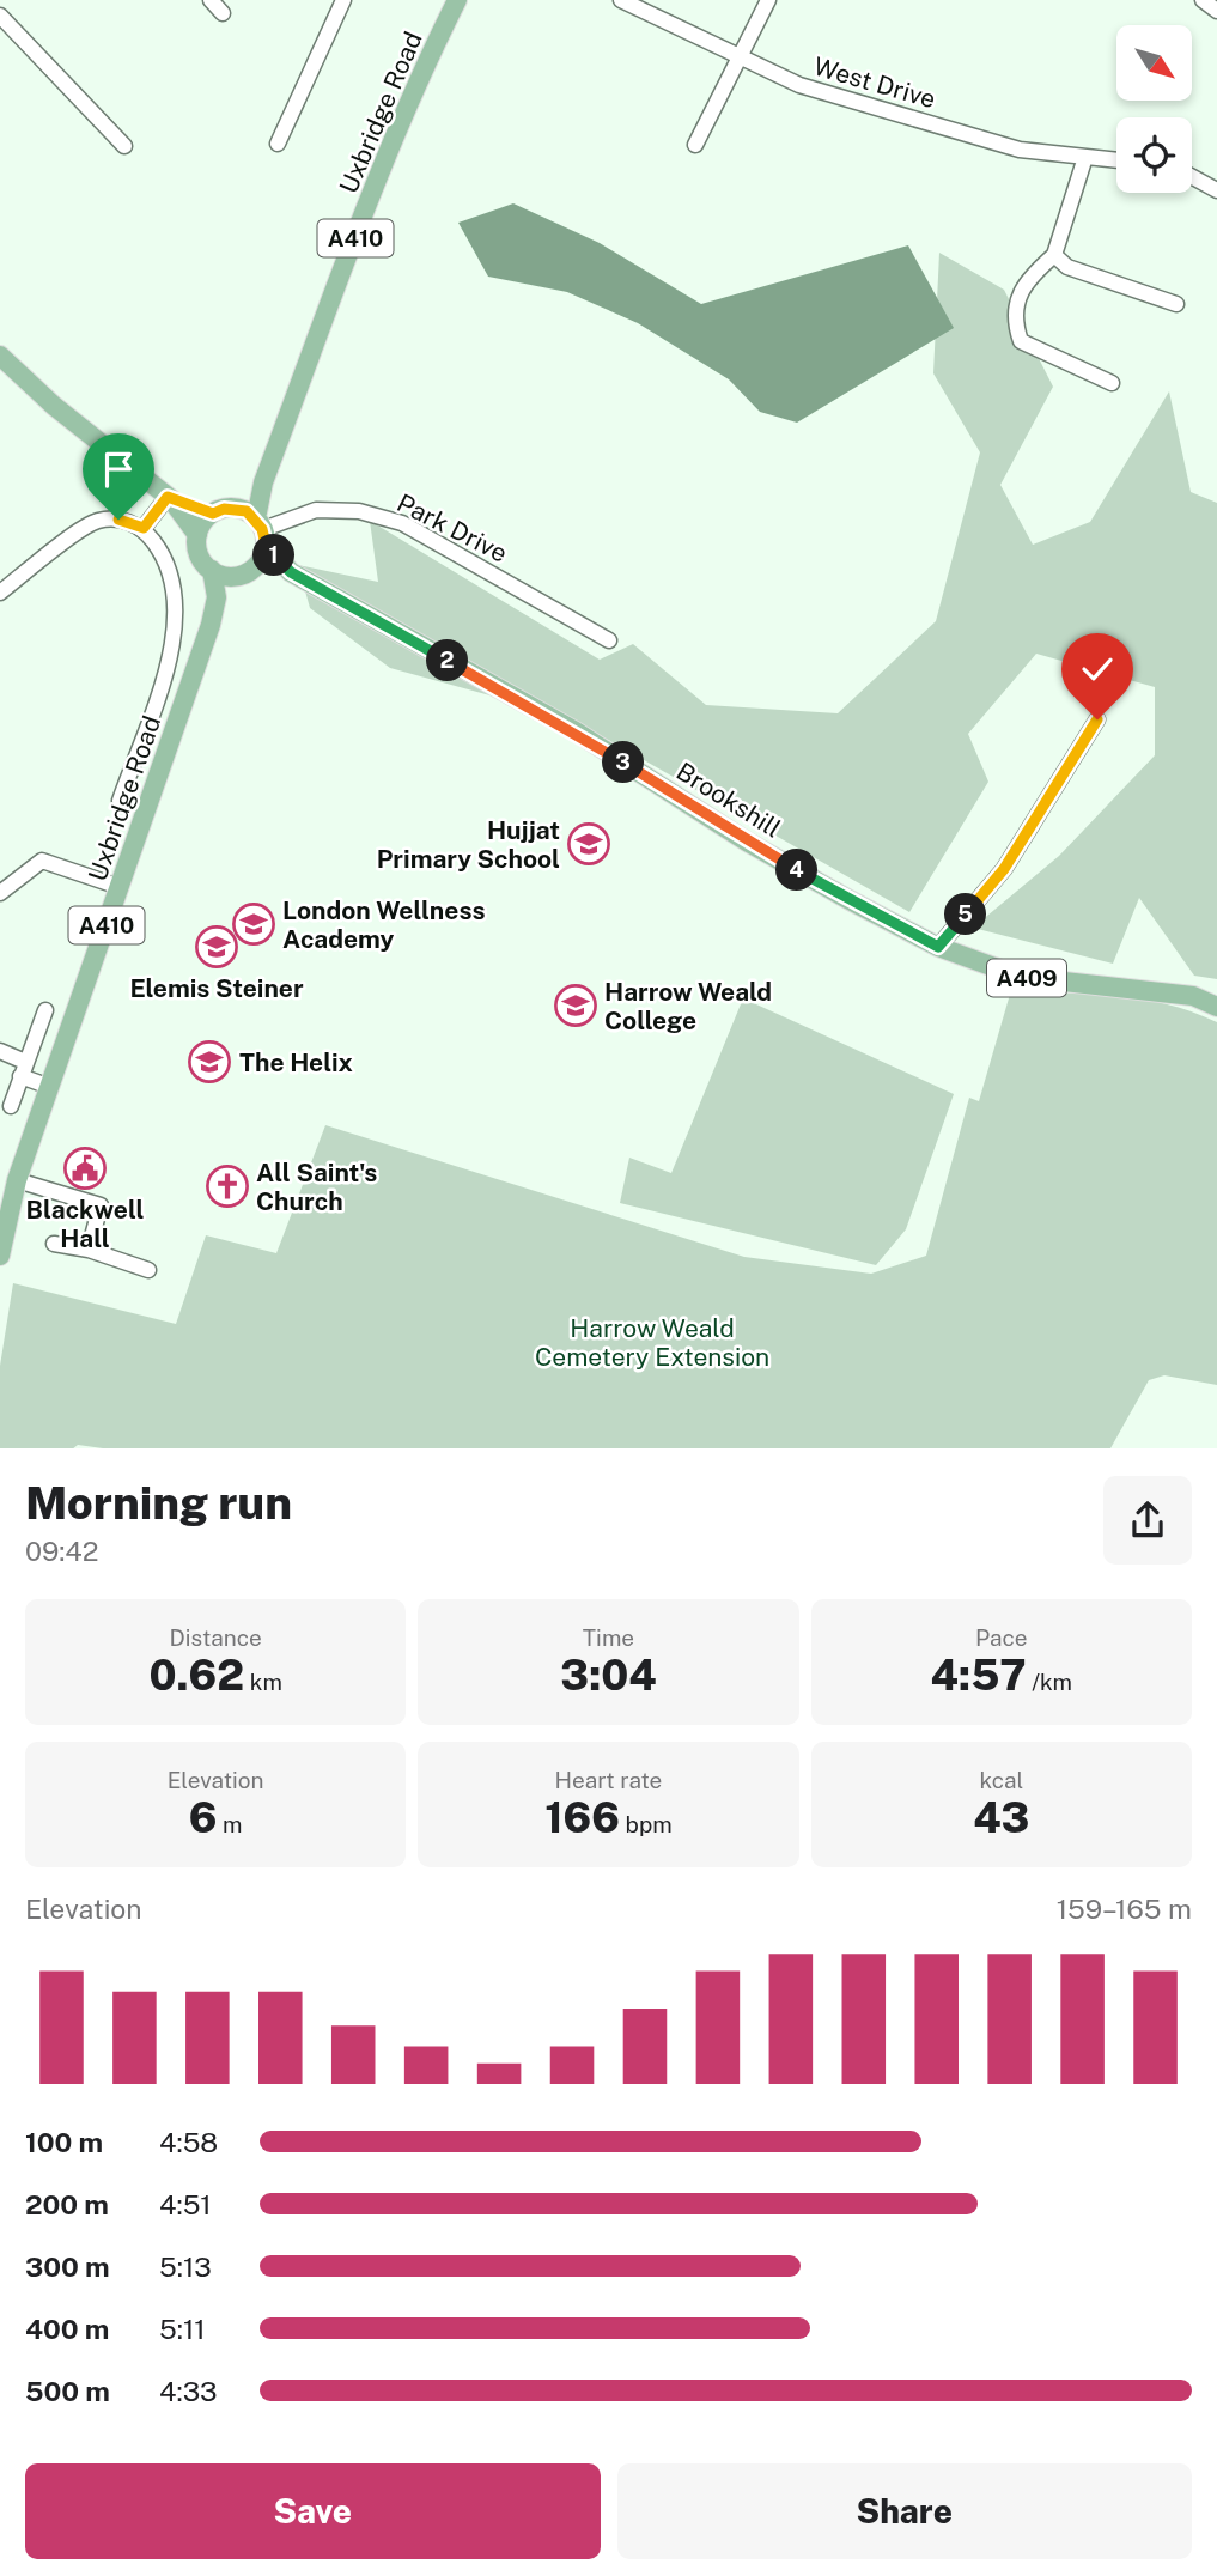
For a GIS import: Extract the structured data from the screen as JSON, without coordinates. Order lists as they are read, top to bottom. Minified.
{"streets":{"main road":["Uxbridge Road","A410","Brookshill","A409"],"street":["West Drive","Park Drive"]},"crossings":[["Uxbridge Road","Park Drive"],["Uxbridge Road","Brookshill"],["Park Drive","Brookshill"]],"parks":["Harrow Weald Cemetery Extension"],"places":{"school or university":["Hujjat Primary School","London Wellness Academy","Elemis Steiner","Harrow Weald College","The Helix"],"public building":["Blackwell Hall"],"church":["All Saint's Church"]},"north":"bottom right","page":{"pins":["1","2","3","4","5"],"heading":["Morning run","09:42"],"stats":[["Distance","0.62 km"],["Time","3:04"],["Pace","4:57 /km"],["Elevation","6 m"],["Heart rate","166 bpm"],["kcal","43"]],"chart":["Elevation","159–165 m"],"list":[{"name":"100 m","note":"4:58"},{"name":"200 m","note":"4:51"},{"name":"300 m","note":"5:13"},{"name":"400 m","note":"5:11"},{"name":"500 m","note":"4:33"}],"buttons":["Save","Share"]}}
